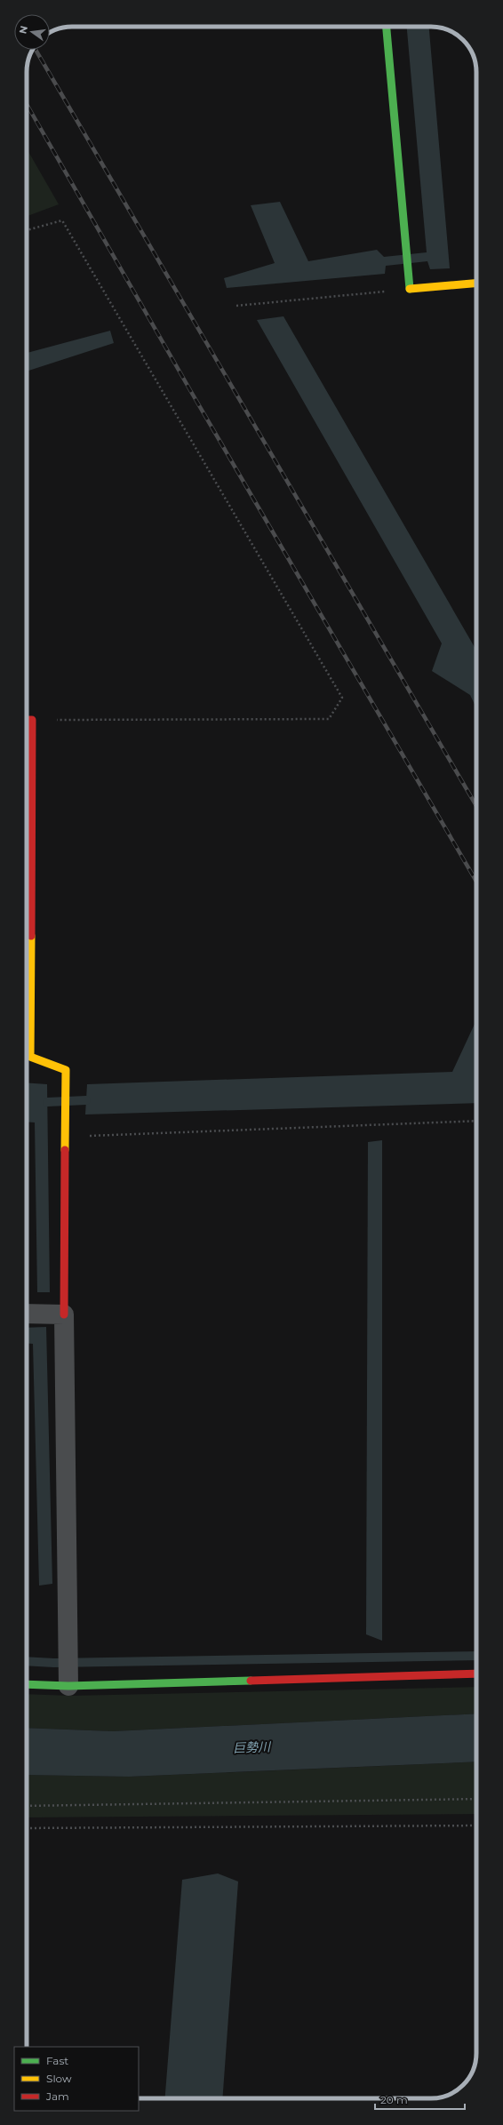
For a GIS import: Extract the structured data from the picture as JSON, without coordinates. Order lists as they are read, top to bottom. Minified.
{"water":["巨勢川"],"legend":["Fast","Slow","Jam"],"scale_bar":"20 m","north":"left"}
